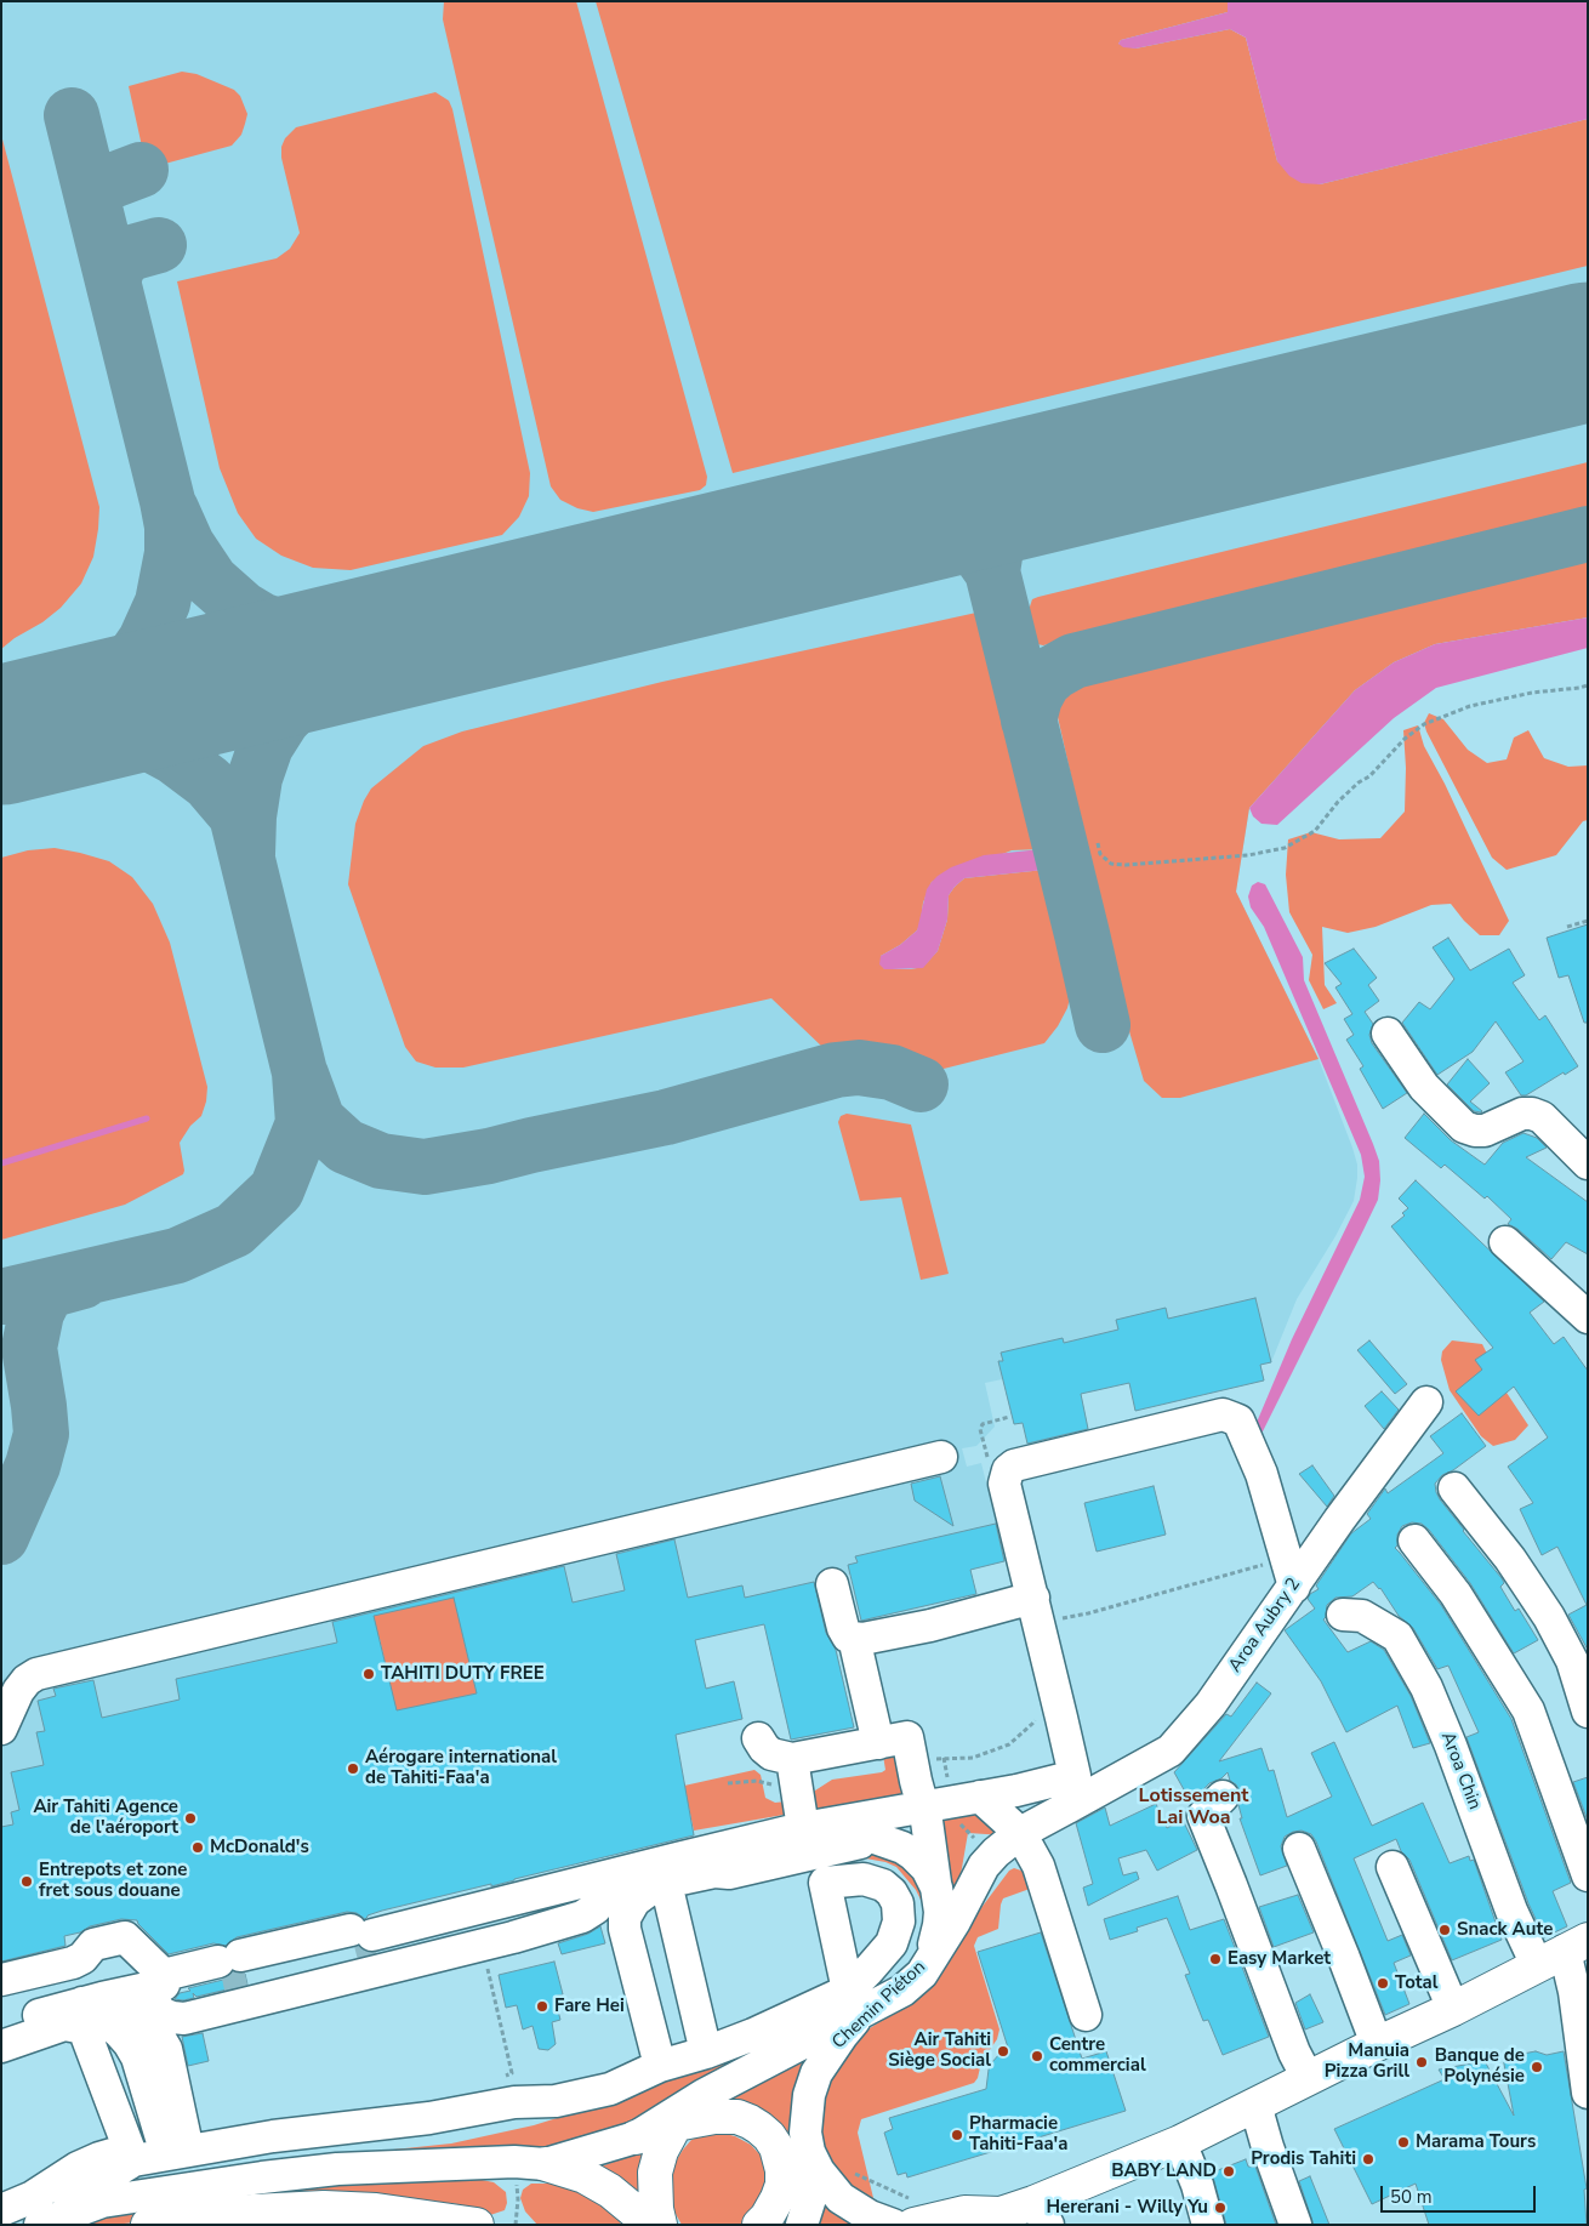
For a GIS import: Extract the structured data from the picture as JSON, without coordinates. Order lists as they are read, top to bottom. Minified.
{"streets":{"street":["Aroa Aubry 2","Aroa Chin"]},"districts":["Lotissement Lai Woa"],"places":["TAHITI DUTY FREE","Aérogare international de Tahiti-Faa'a","Air Tahiti Agence de l'aéroport","McDonald's","Entrepots et zone fret sous douane","Snack Aute","Easy Market","Total","Fare Hei","Air Tahiti Siège Social","Centre commercial","Manuia Pizza Grill","Banque de Polynésie","Pharmacie Tahiti-Faa'a","Marama Tours","Prodis Tahiti","BABY LAND","Hererani - Willy Yu"],"scale_bar":"50 m"}
